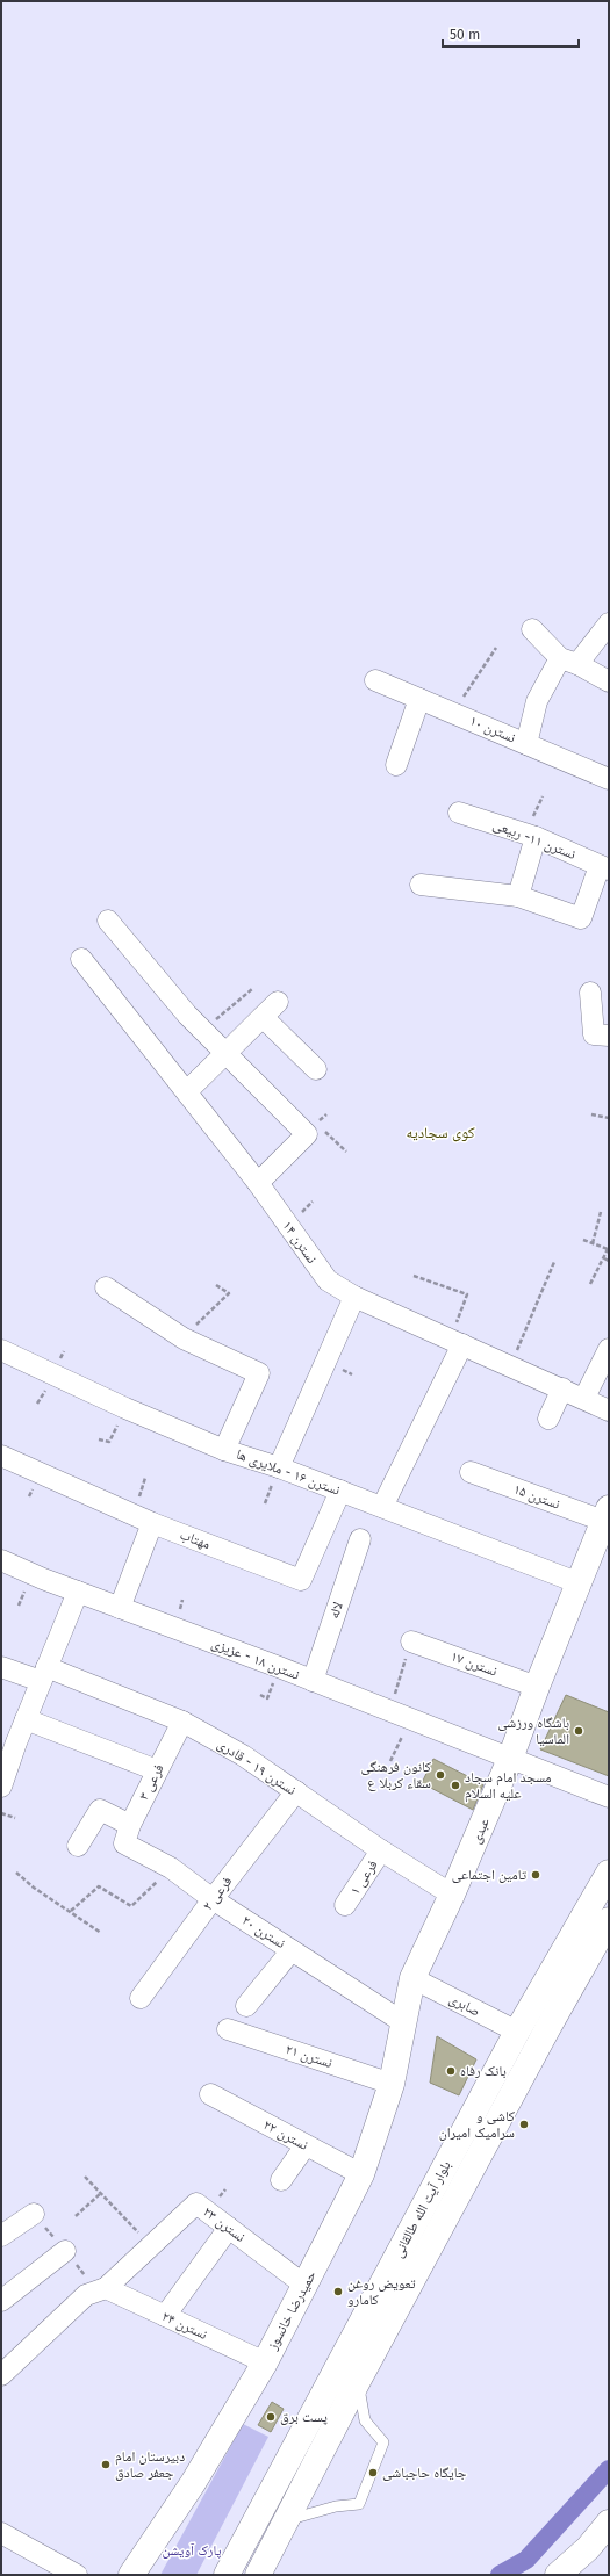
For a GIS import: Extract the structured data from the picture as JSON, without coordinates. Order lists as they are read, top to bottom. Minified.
{"streets":{"main road":["عبدی","بلوار آیت الله طالقانی","حمیدرضا خانسوز"],"street":["نسترن ۱۰","نسترن ۱۱- ربیعی","نسترن ۱۴","نسترن ۱۶ - ملایری ها","نسترن ۱۵","مهتاب","لاله","نسترن ۱۸ - عزیزی","نسترن ۱۷","نسترن ۱۹ - قادری","فرعی ۳","فرعی ۱","فرعی ۲","نسترن ۲۰","صابری","نسترن ۲۱","نسترن ۲۲","نسترن ۲۳","نسترن ۲۴"]},"crossings":[["نسترن ۱۶ - ملایری ها","مهتاب"],["نسترن ۱۶ - ملایری ها","عبدی"],["نسترن ۱۵","عبدی"],["لاله","نسترن ۱۸ - عزیزی"],["نسترن ۱۸ - عزیزی","عبدی"],["نسترن ۱۷","عبدی"],["نسترن ۱۹ - قادری","فرعی ۳"],["نسترن ۱۹ - قادری","عبدی"],["نسترن ۱۹ - قادری","فرعی ۱"],["نسترن ۱۹ - قادری","فرعی ۲"],["فرعی ۳","نسترن ۲۰"],["عبدی","نسترن ۲۰"],["عبدی","صابری"],["عبدی","حمیدرضا خانسوز"],["فرعی ۲","نسترن ۲۰"],["نسترن ۲۰","حمیدرضا خانسوز"],["صابری","بلوار آیت الله طالقانی"],["نسترن ۲۱","حمیدرضا خانسوز"],["نسترن ۲۲","حمیدرضا خانسوز"],["نسترن ۲۳","حمیدرضا خانسوز"],["نسترن ۲۳","نسترن ۲۴"],["حمیدرضا خانسوز","نسترن ۲۴"]],"districts":["کوی سجادیه"],"parks":["پارک آویشن"],"places":["باشگاه ورزشی الماسیا","کانون فرهنگی سقاء کربلا ع","مسجد امام سجاد علیه السلام","تامین اجتماعی","بانک رفاه","کاشی و سرامیک امیران","تعویض روغن کامارو","پست برق","دبیرستان امام جعفر صادق","جایگاه حاجباشی"],"scale_bar":"50 m"}
